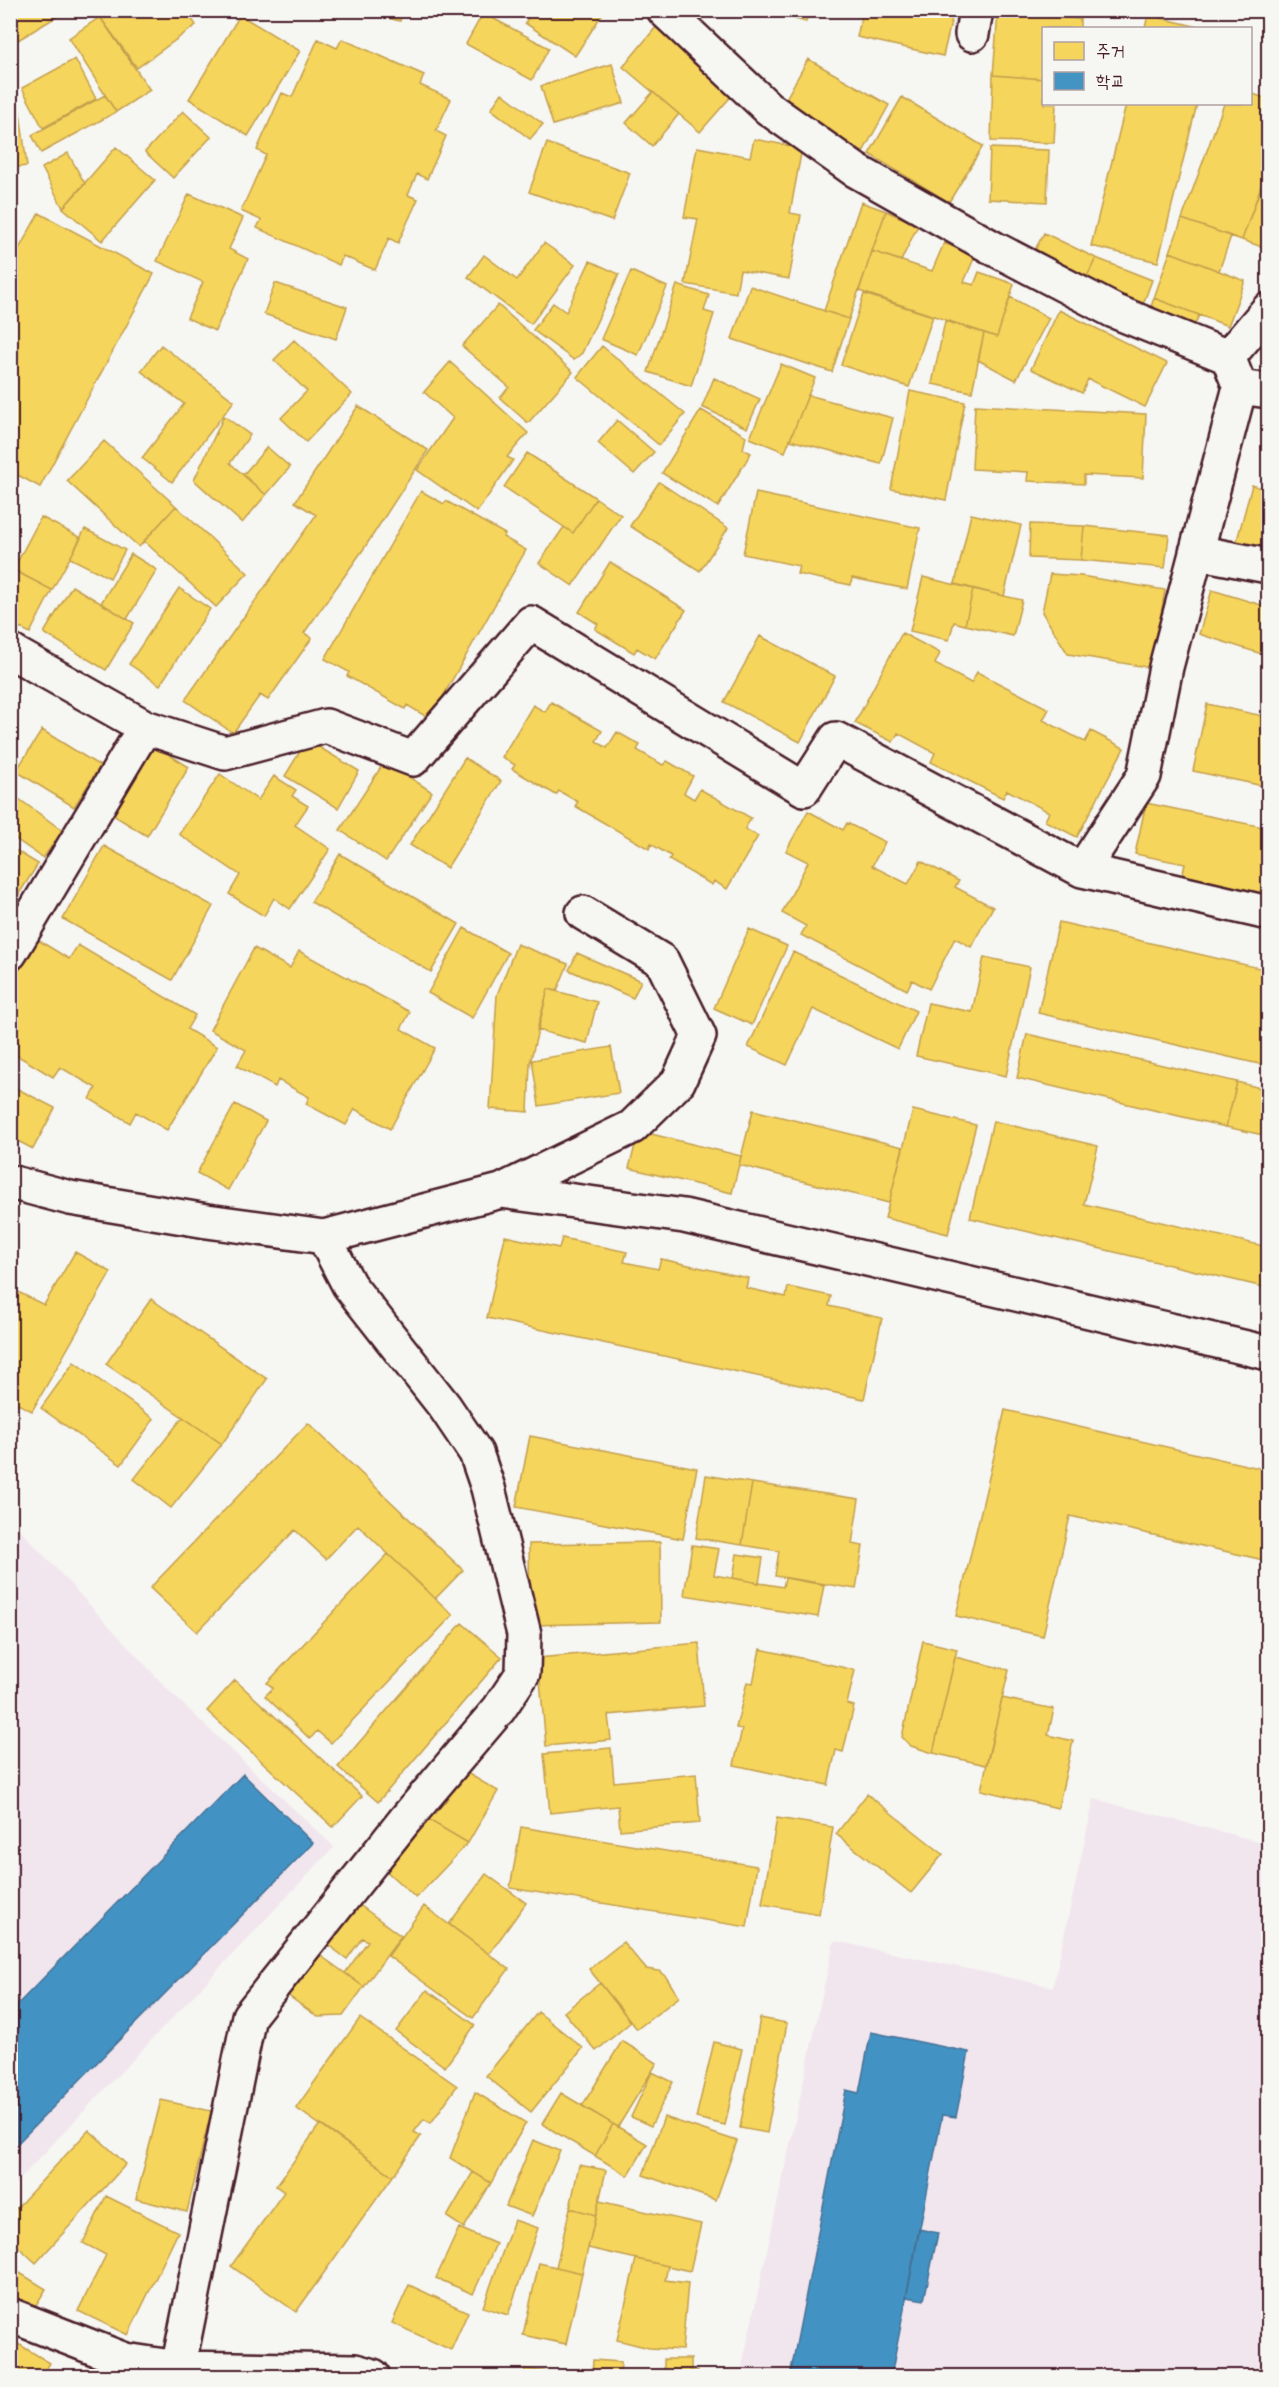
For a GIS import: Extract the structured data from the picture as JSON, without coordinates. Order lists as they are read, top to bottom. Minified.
{"legend":["주거","학교"]}
